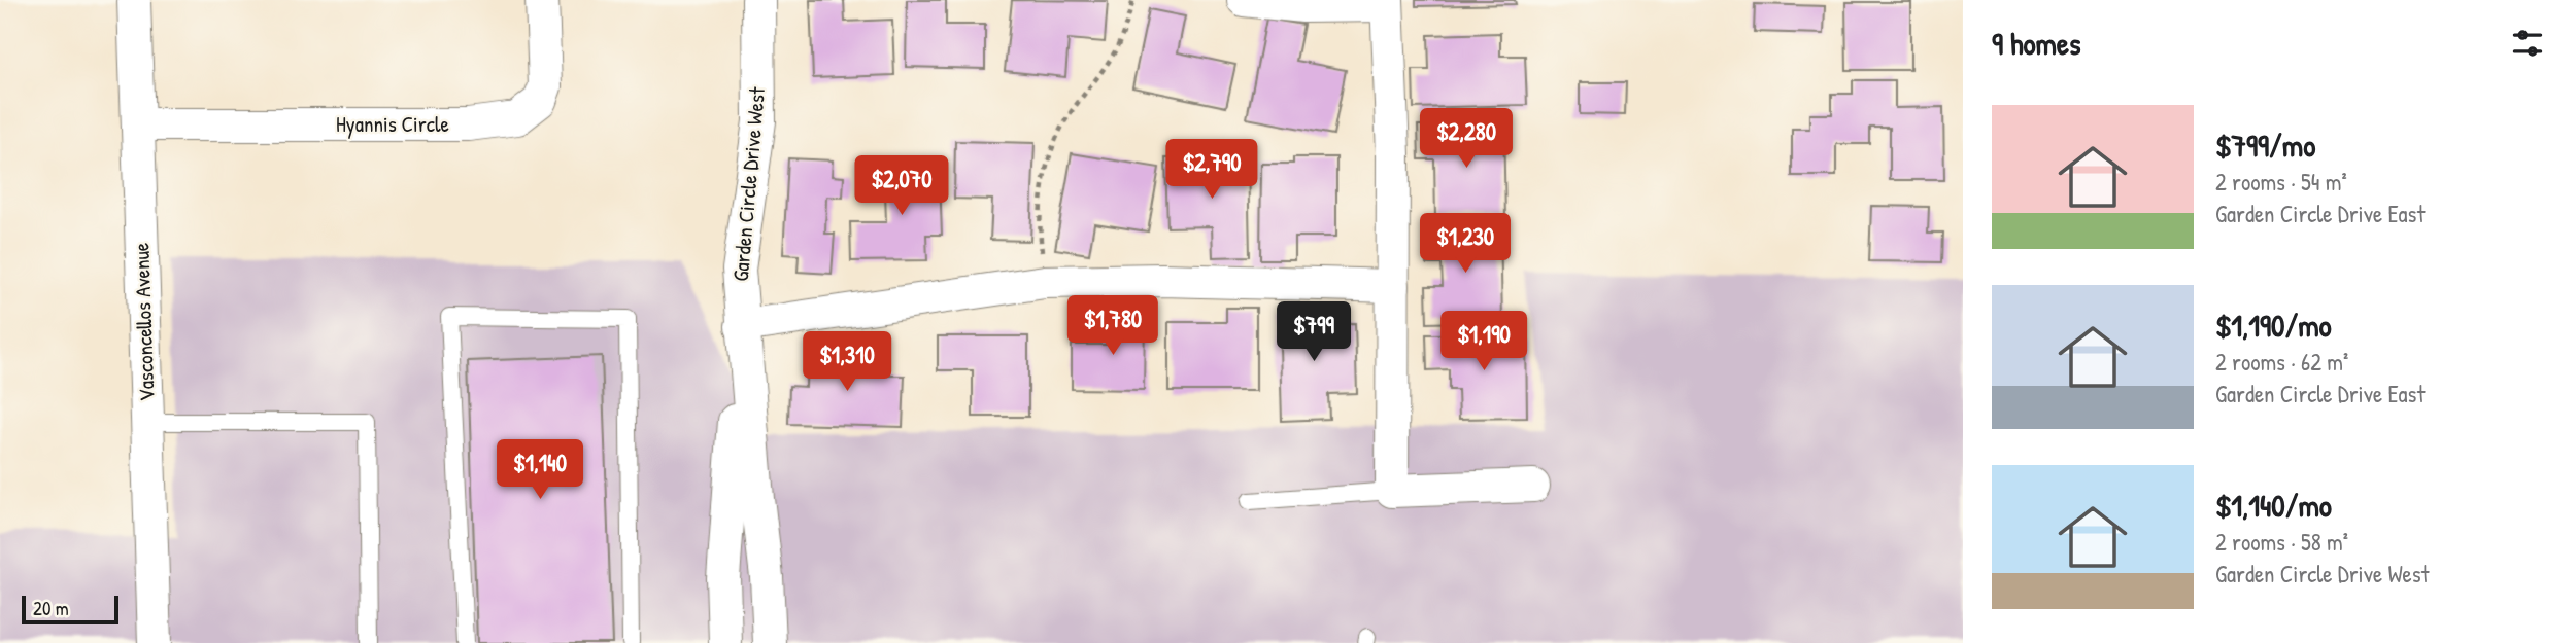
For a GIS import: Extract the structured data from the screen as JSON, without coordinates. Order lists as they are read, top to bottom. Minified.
{"streets":{"street":["Hyannis Circle","Garden Circle Drive West","Vasconcellos Avenue"]},"crossings":[["Hyannis Circle","Vasconcellos Avenue"]],"scale_bar":"20 m","page":{"heading":"9 homes","list":[{"name":"$799/mo","note":"2 rooms · 54 m² · Garden Circle Drive East"},{"name":"$1,190/mo","note":"2 rooms · 62 m² · Garden Circle Drive East"},{"name":"$1,140/mo","note":"2 rooms · 58 m² · Garden Circle Drive West"}],"price":["$2,280","$2,790","$2,070","$1,230","$1,780","$799","$1,190","$1,310","$1,140"],"scale":"20 m"}}
